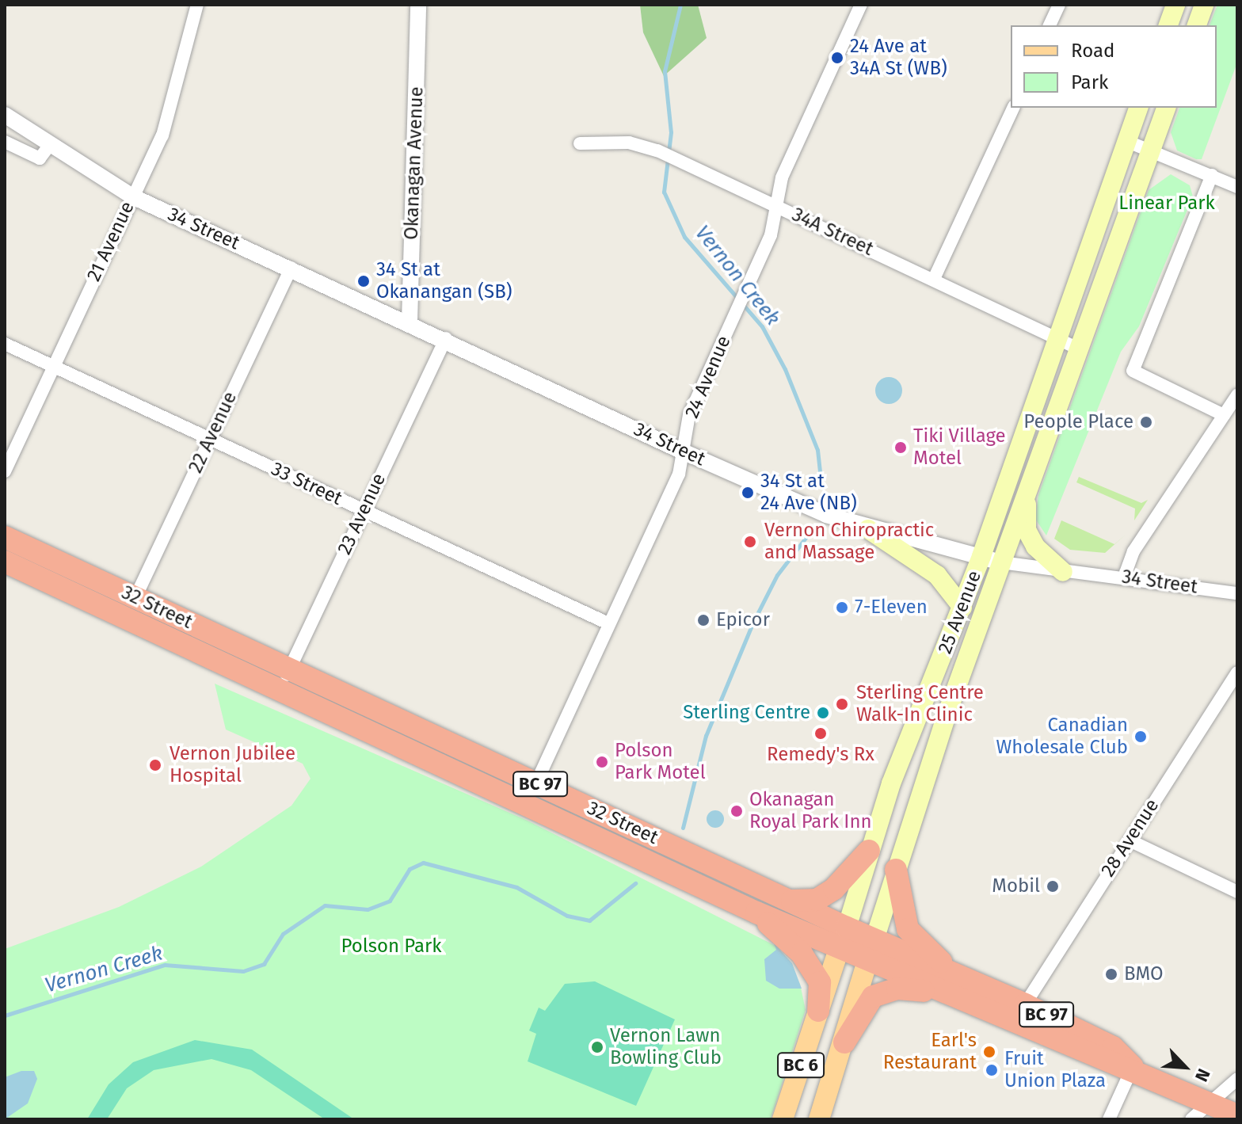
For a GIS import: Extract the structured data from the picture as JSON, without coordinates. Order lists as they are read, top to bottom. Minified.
{"streets":{"highway":["32 Street","BC 97"],"main road":["25 Avenue","BC 6"],"street":["Okanagan Avenue","34 Street","34A Street","21 Avenue","24 Avenue","22 Avenue","33 Street","23 Avenue","28 Avenue"]},"crossings":[["Okanagan Avenue","34 Street"],["34 Street","21 Avenue"],["34 Street","24 Avenue"],["34 Street","22 Avenue"],["34 Street","23 Avenue"],["34 Street","25 Avenue"],["34A Street","24 Avenue"],["34A Street","25 Avenue"],["21 Avenue","33 Street"],["24 Avenue","33 Street"],["24 Avenue","32 Street"],["22 Avenue","33 Street"],["22 Avenue","32 Street"],["33 Street","23 Avenue"],["23 Avenue","32 Street"],["32 Street","25 Avenue"],["32 Street","28 Avenue"]],"water":["Vernon Creek"],"parks":["Linear Park","Polson Park"],"places":["24 Ave at 34A St (WB)","34 St at Okanangan (SB)","People Place","Tiki Village Motel","34 St at 24 Ave (NB)","Vernon Chiropractic and Massage","7-Eleven","Epicor","Sterling Centre Walk-In Clinic","Sterling Centre","Remedy's Rx","Canadian Wholesale Club","Polson Park Motel","Vernon Jubilee Hospital","Okanagan Royal Park Inn","Mobil","BMO","Vernon Lawn Bowling Club","Earl's Restaurant","Fruit Union Plaza"],"legend":["Road","Park"],"north":"bottom right"}
